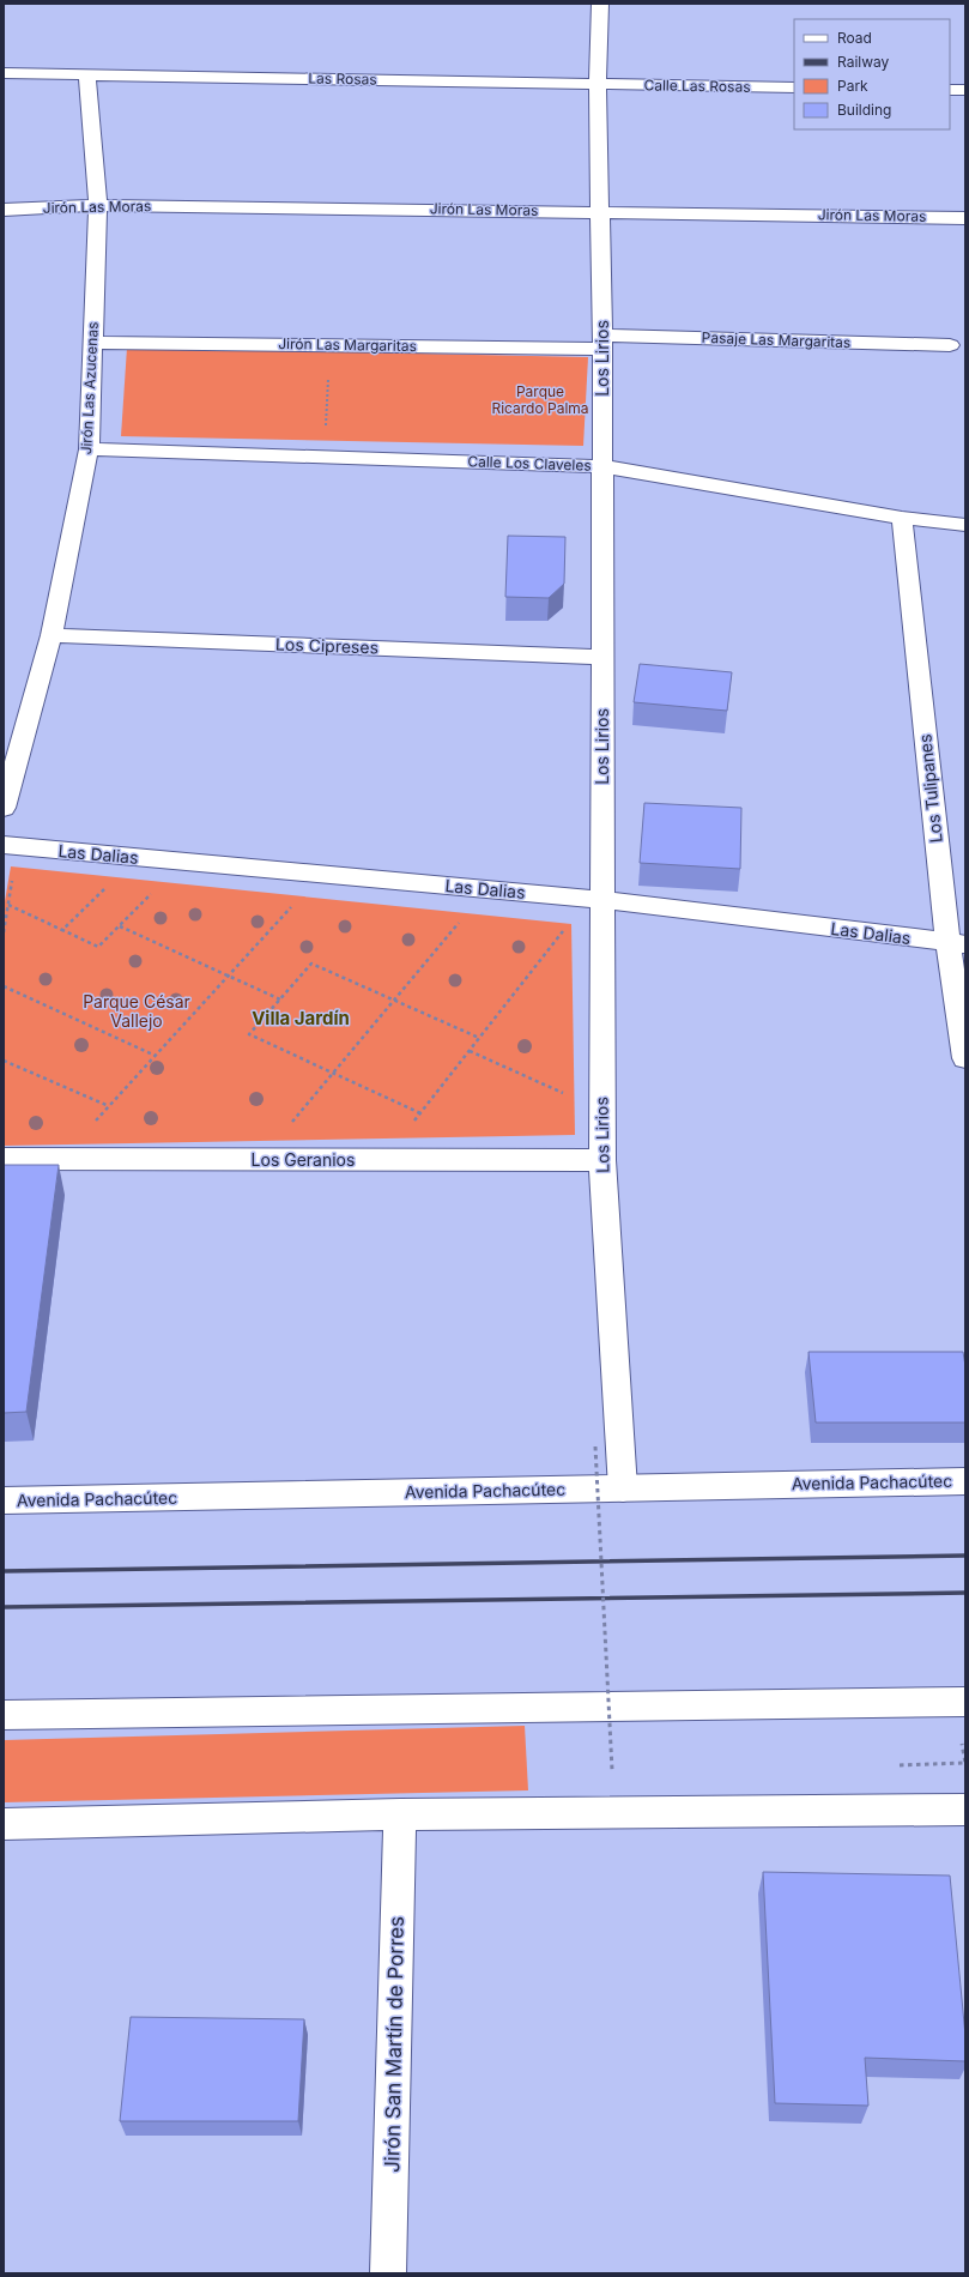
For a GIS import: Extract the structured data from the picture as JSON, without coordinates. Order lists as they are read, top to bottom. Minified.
{"streets":{"street":["Las Rosas","Calle Las Rosas","Jirón Las Moras","Pasaje Las Margaritas","Jirón Las Margaritas","Los Lirios","Jirón Las Azucenas","Calle Los Claveles","Los Cipreses","Los Tulipanes","Las Dalias","Los Geranios","Avenida Pachacútec","Jirón San Martín de Porres"]},"crossings":[["Las Rosas","Calle Las Rosas"],["Las Rosas","Los Lirios"],["Las Rosas","Jirón Las Azucenas"],["Calle Las Rosas","Los Lirios"],["Jirón Las Moras","Los Lirios"],["Jirón Las Moras","Jirón Las Azucenas"],["Pasaje Las Margaritas","Jirón Las Margaritas"],["Pasaje Las Margaritas","Los Lirios"],["Jirón Las Margaritas","Los Lirios"],["Jirón Las Margaritas","Jirón Las Azucenas"],["Los Lirios","Calle Los Claveles"],["Los Lirios","Los Cipreses"],["Los Lirios","Las Dalias"],["Los Lirios","Los Geranios"],["Los Lirios","Avenida Pachacútec"],["Jirón Las Azucenas","Calle Los Claveles"],["Jirón Las Azucenas","Los Cipreses"],["Calle Los Claveles","Los Tulipanes"],["Los Tulipanes","Las Dalias"]],"districts":["Villa Jardín"],"parks":["Parque Ricardo Palma","Parque César Vallejo"],"legend":["Road","Railway","Park","Building"]}
